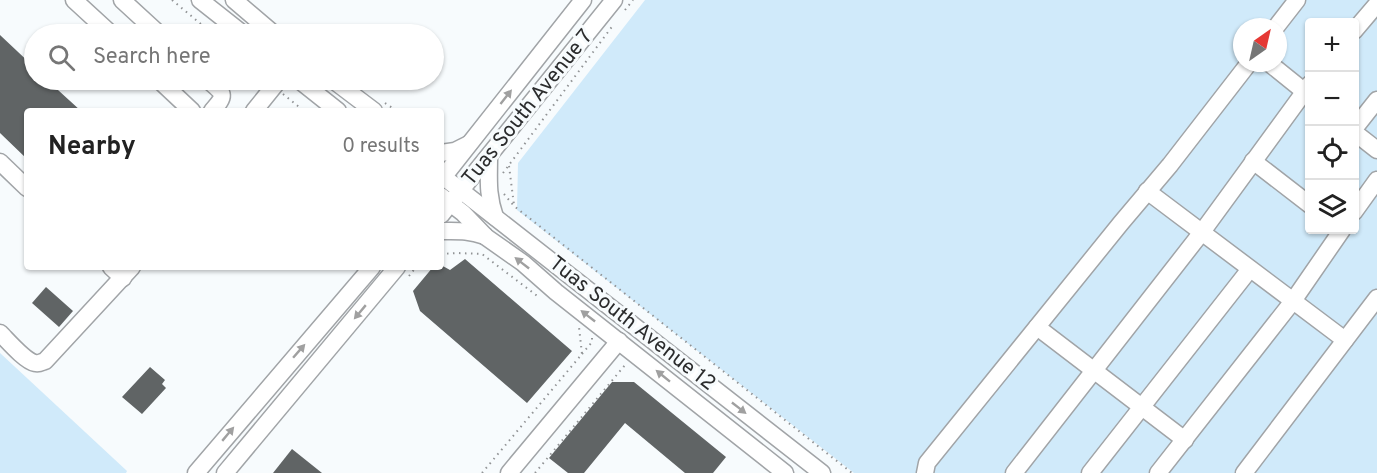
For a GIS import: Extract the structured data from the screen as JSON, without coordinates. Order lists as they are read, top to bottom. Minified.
{"streets":{"street":["Tuas South Avenue 7","Tuas South Avenue 12"]},"crossings":[["Tuas South Avenue 7","Tuas South Avenue 12"]],"north":"top right","page":{"map_buttons":["+","−"],"search":"Search here","heading":["Nearby","0 results"]}}
